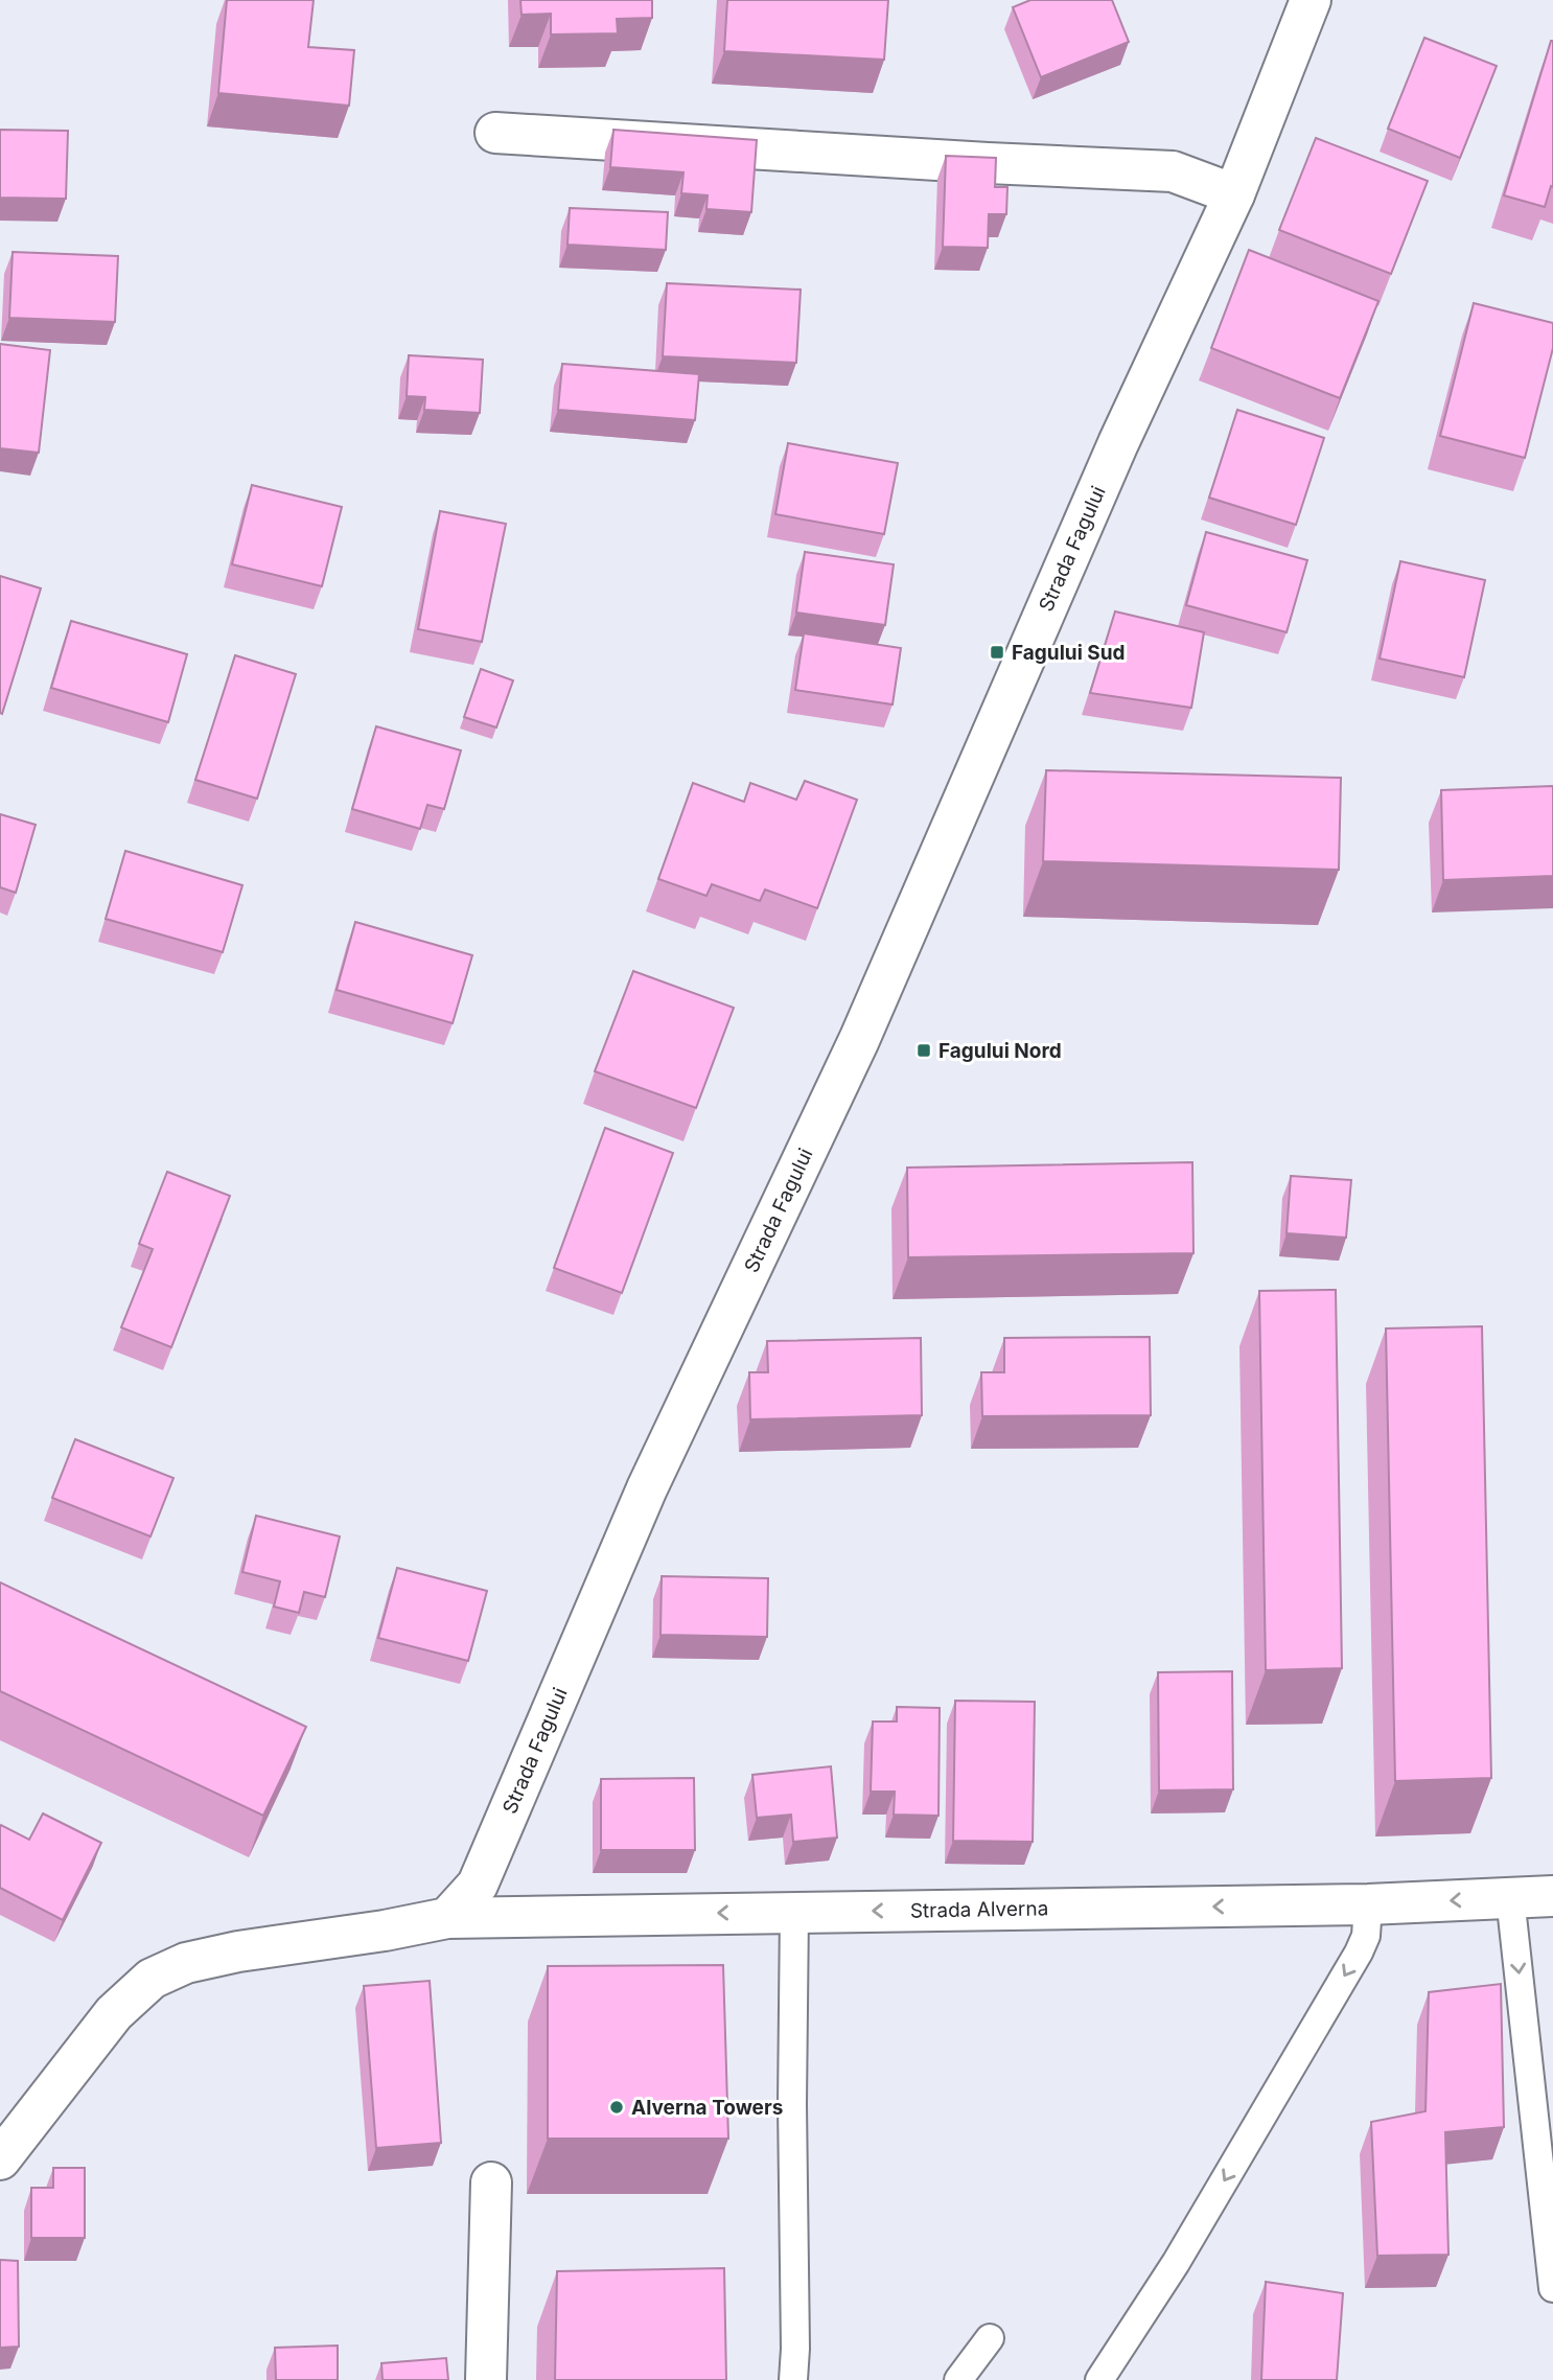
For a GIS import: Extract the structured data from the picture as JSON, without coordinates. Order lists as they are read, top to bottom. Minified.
{"streets":{"street":["Strada Fagului","Strada Alverna"]},"crossings":[["Strada Fagului","Strada Alverna"]],"one_way":["Strada Alverna"],"places":{"transit":["Fagului Sud","Fagului Nord"],"other":["Alverna Towers"]}}
